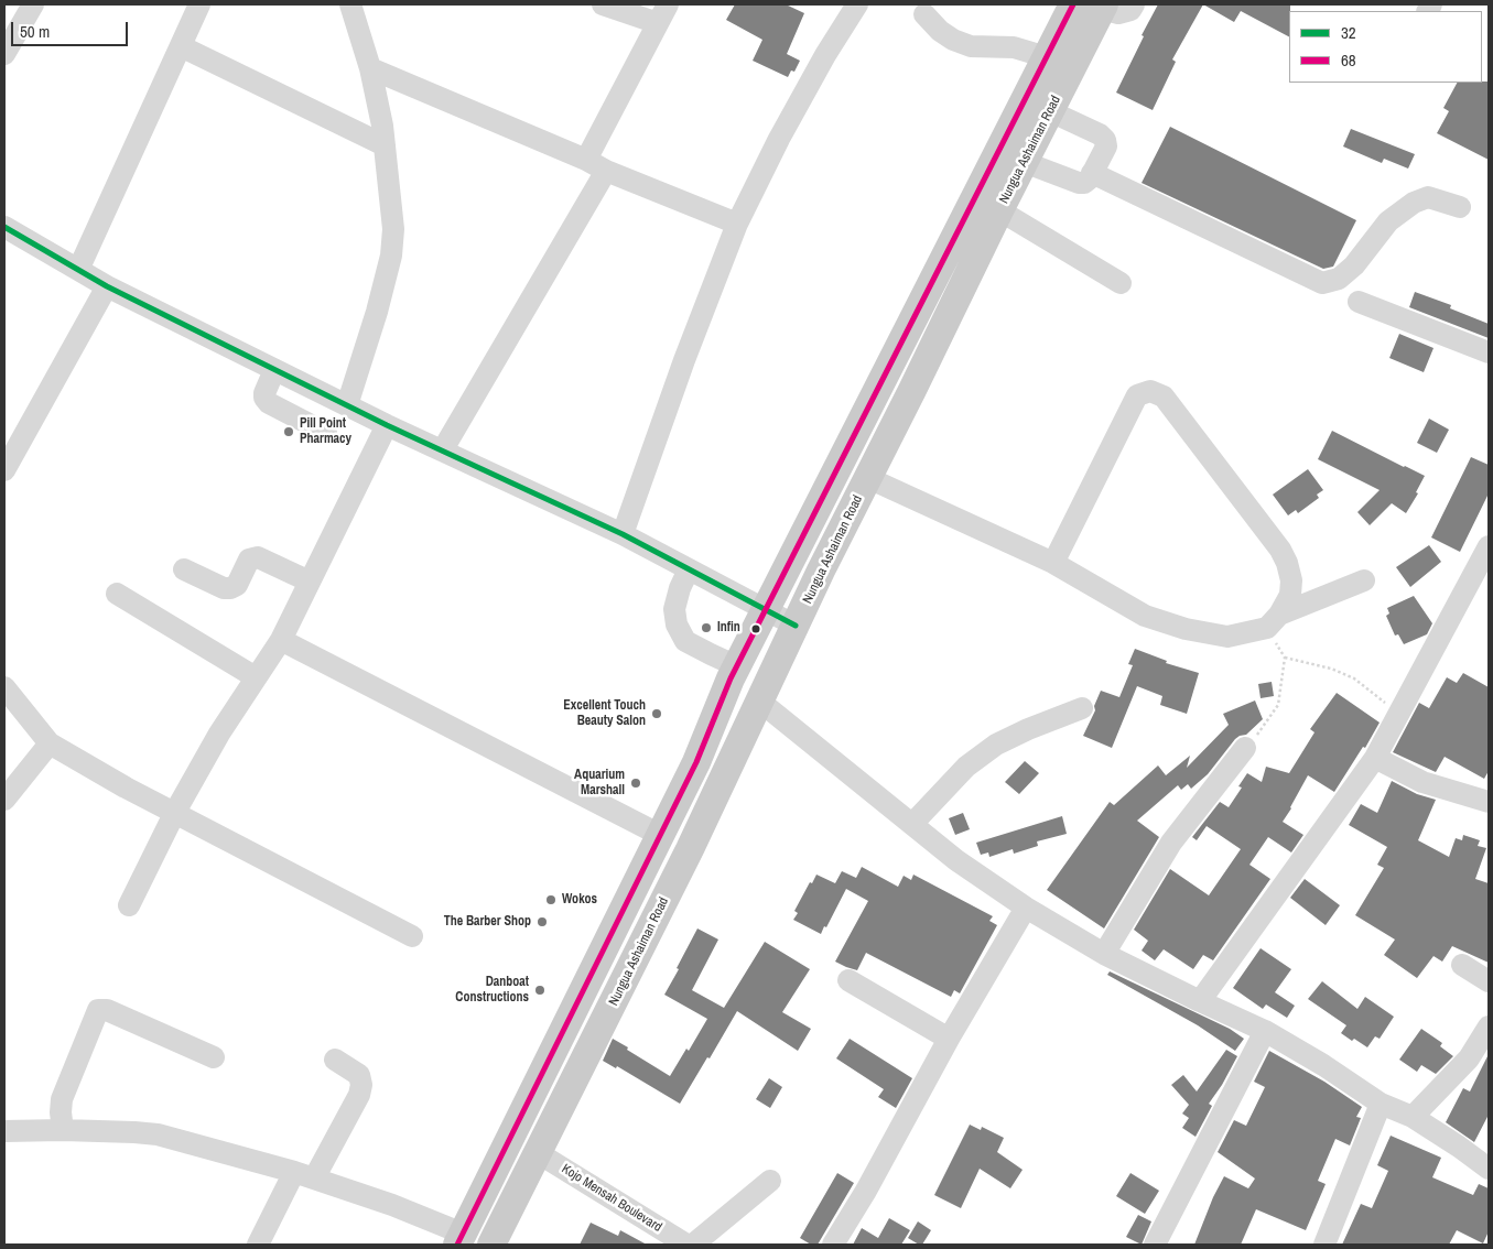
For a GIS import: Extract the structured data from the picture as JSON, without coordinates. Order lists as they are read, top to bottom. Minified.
{"streets":{"main road":["Nungua Ashaiman Road"],"street":["Kojo Mensah Boulevard"]},"crossings":[["Nungua Ashaiman Road","Kojo Mensah Boulevard"]],"places":["Pill Point Pharmacy","Infin","Excellent Touch Beauty Salon","Aquarium Marshall","Wokos","The Barber Shop","Danboat Constructions"],"lines":["transit line 68","transit line 32"],"legend":["32","68"],"scale_bar":"50 m"}
